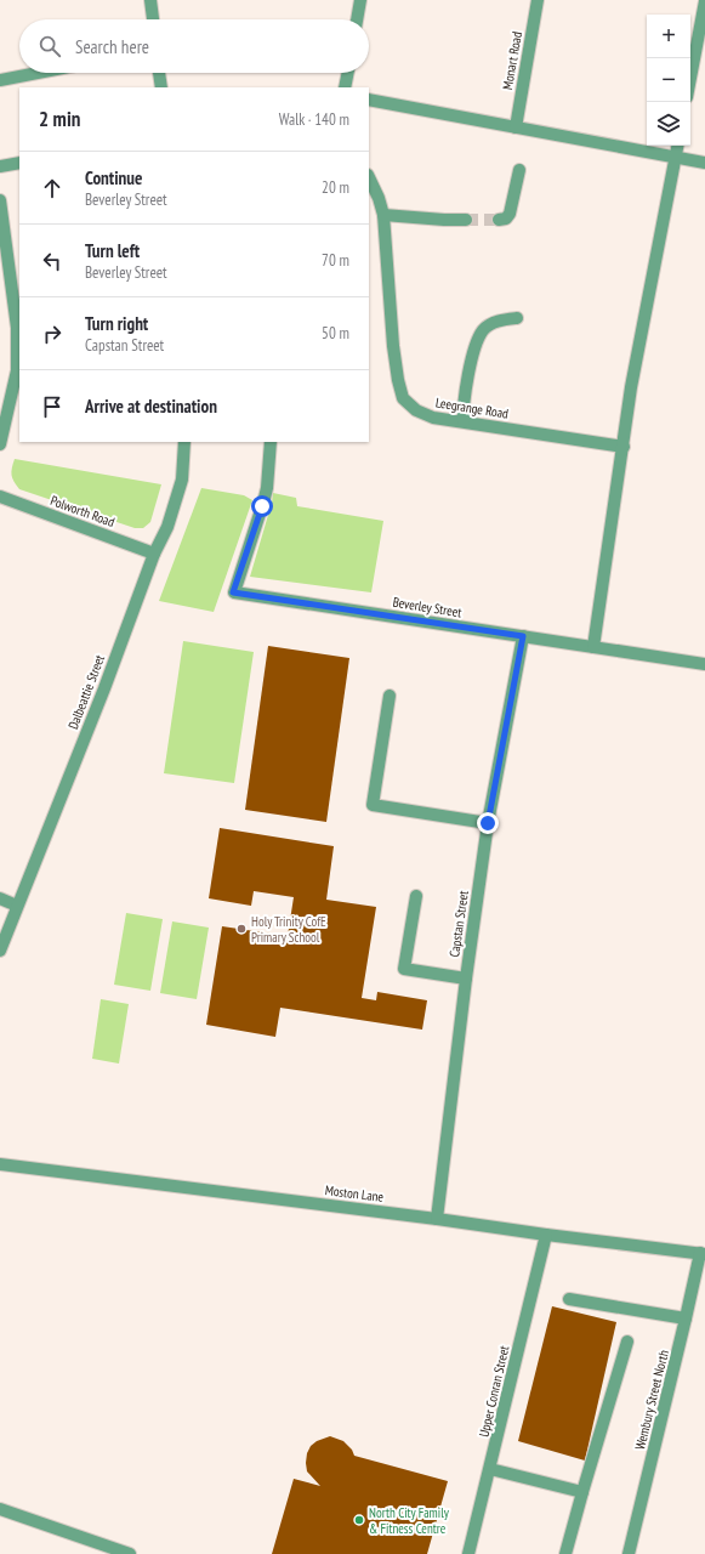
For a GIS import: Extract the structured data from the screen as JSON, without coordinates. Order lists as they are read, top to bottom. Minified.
{"streets":{"street":["Monart Road","Leegrange Road","Polworth Road","Beverley Street","Dalbeattie Street","Capstan Street","Moston Lane","Upper Conran Street","Wembury Street North"]},"crossings":[["Polworth Road","Dalbeattie Street"],["Beverley Street","Capstan Street"],["Capstan Street","Moston Lane"],["Moston Lane","Upper Conran Street"],["Moston Lane","Wembury Street North"]],"places":["Holy Trinity CofE Primary School","North City Family & Fitness Centre"],"page":{"map_buttons":["+","−"],"search":"Search here","heading":["2 min","Walk · 140 m"],"list":[["Continue","Beverley Street","20 m"],["Turn left","Beverley Street","70 m"],["Turn right","Capstan Street","50 m"],"Arrive at destination"]}}
